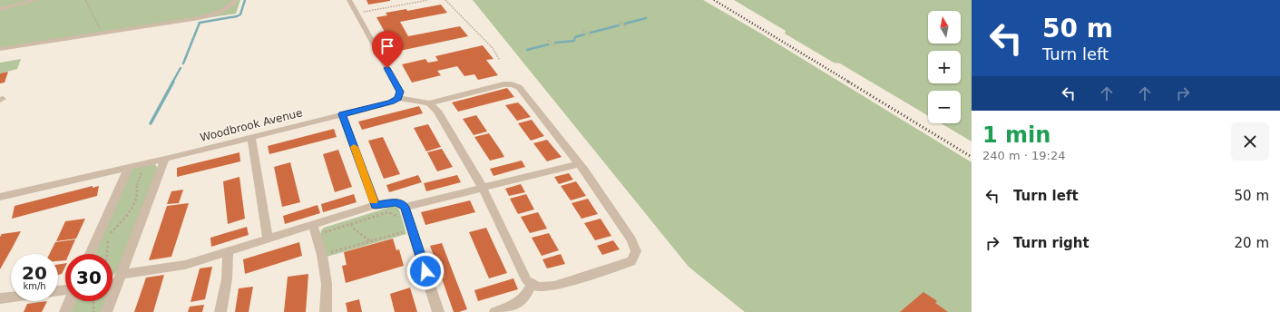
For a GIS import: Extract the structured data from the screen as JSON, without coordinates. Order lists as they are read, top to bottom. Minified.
{"streets":{"street":["Woodbrook Avenue"]},"north":"top","page":{"turn":["50 m","Turn left"],"map_buttons":["+","−"],"heading":["1 min","240 m · 19:24"],"list":[{"name":"Turn left","value":"50 m"},{"name":"Turn right","value":"20 m"}],"speed":"20 km/h","limit":"30"}}
